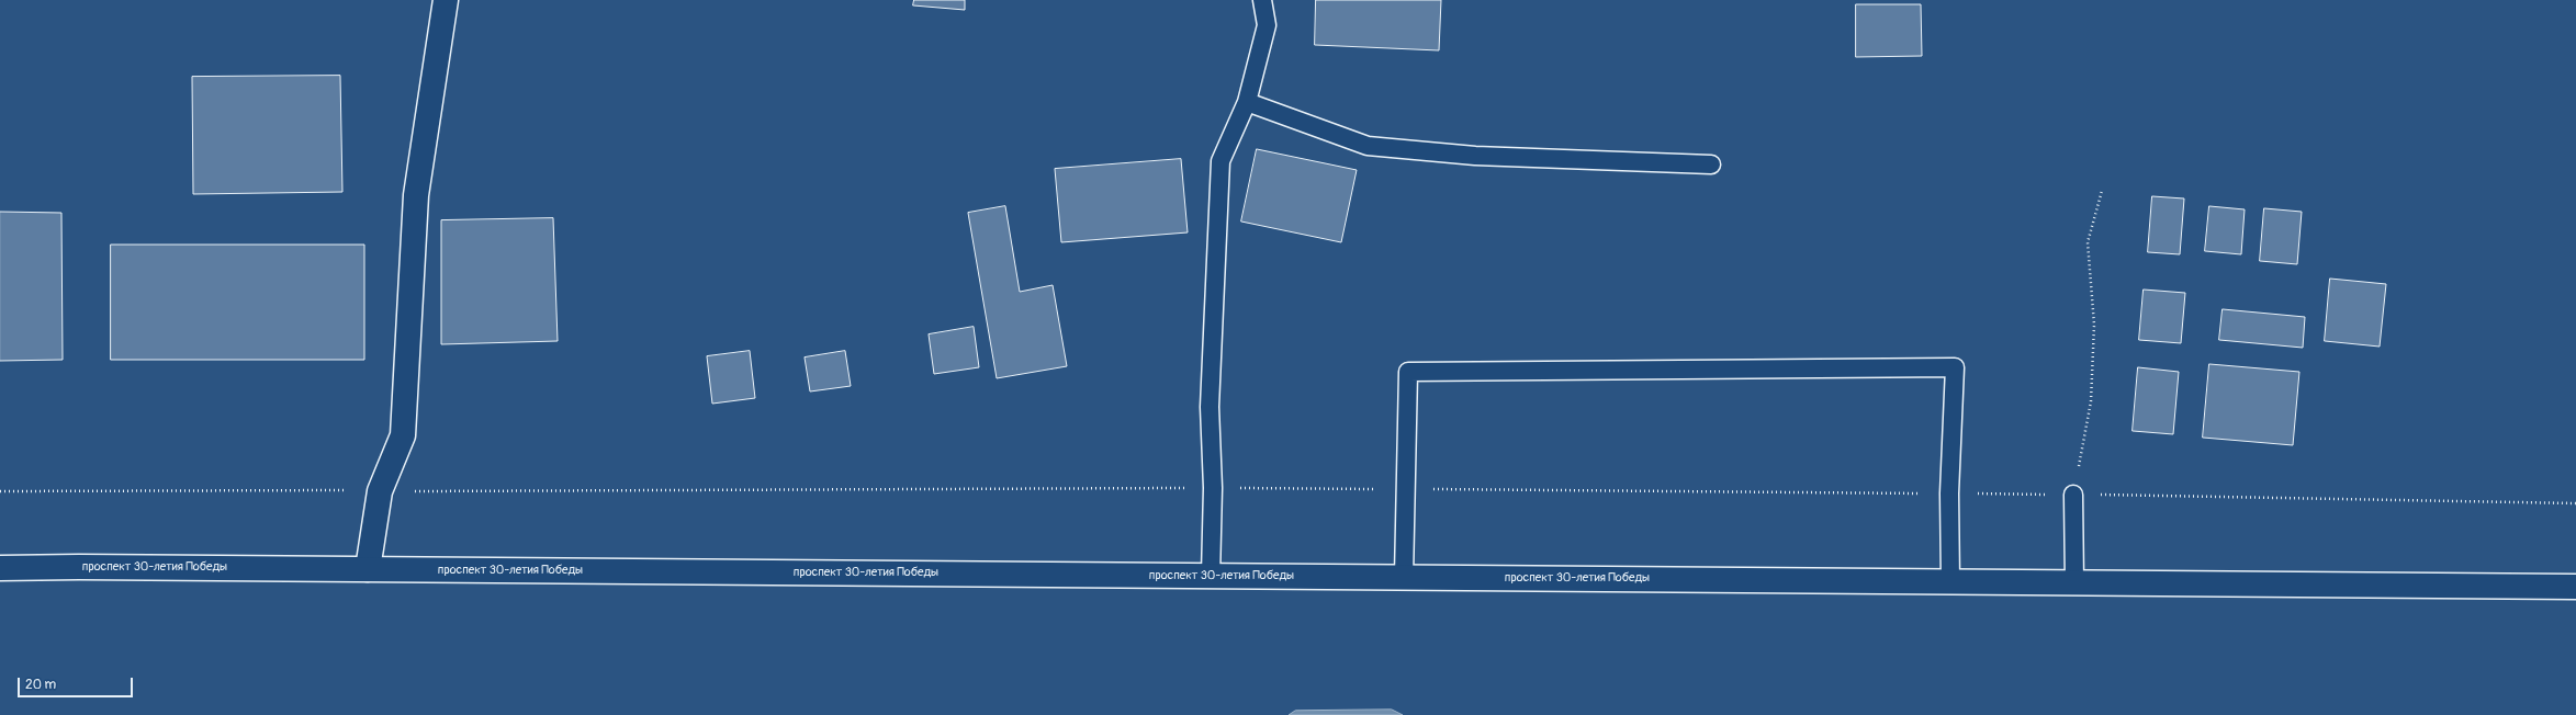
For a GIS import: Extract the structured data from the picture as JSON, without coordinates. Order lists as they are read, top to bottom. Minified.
{"streets":{"main road":["проспект 30-летия Победы"]},"scale_bar":"20 m"}
